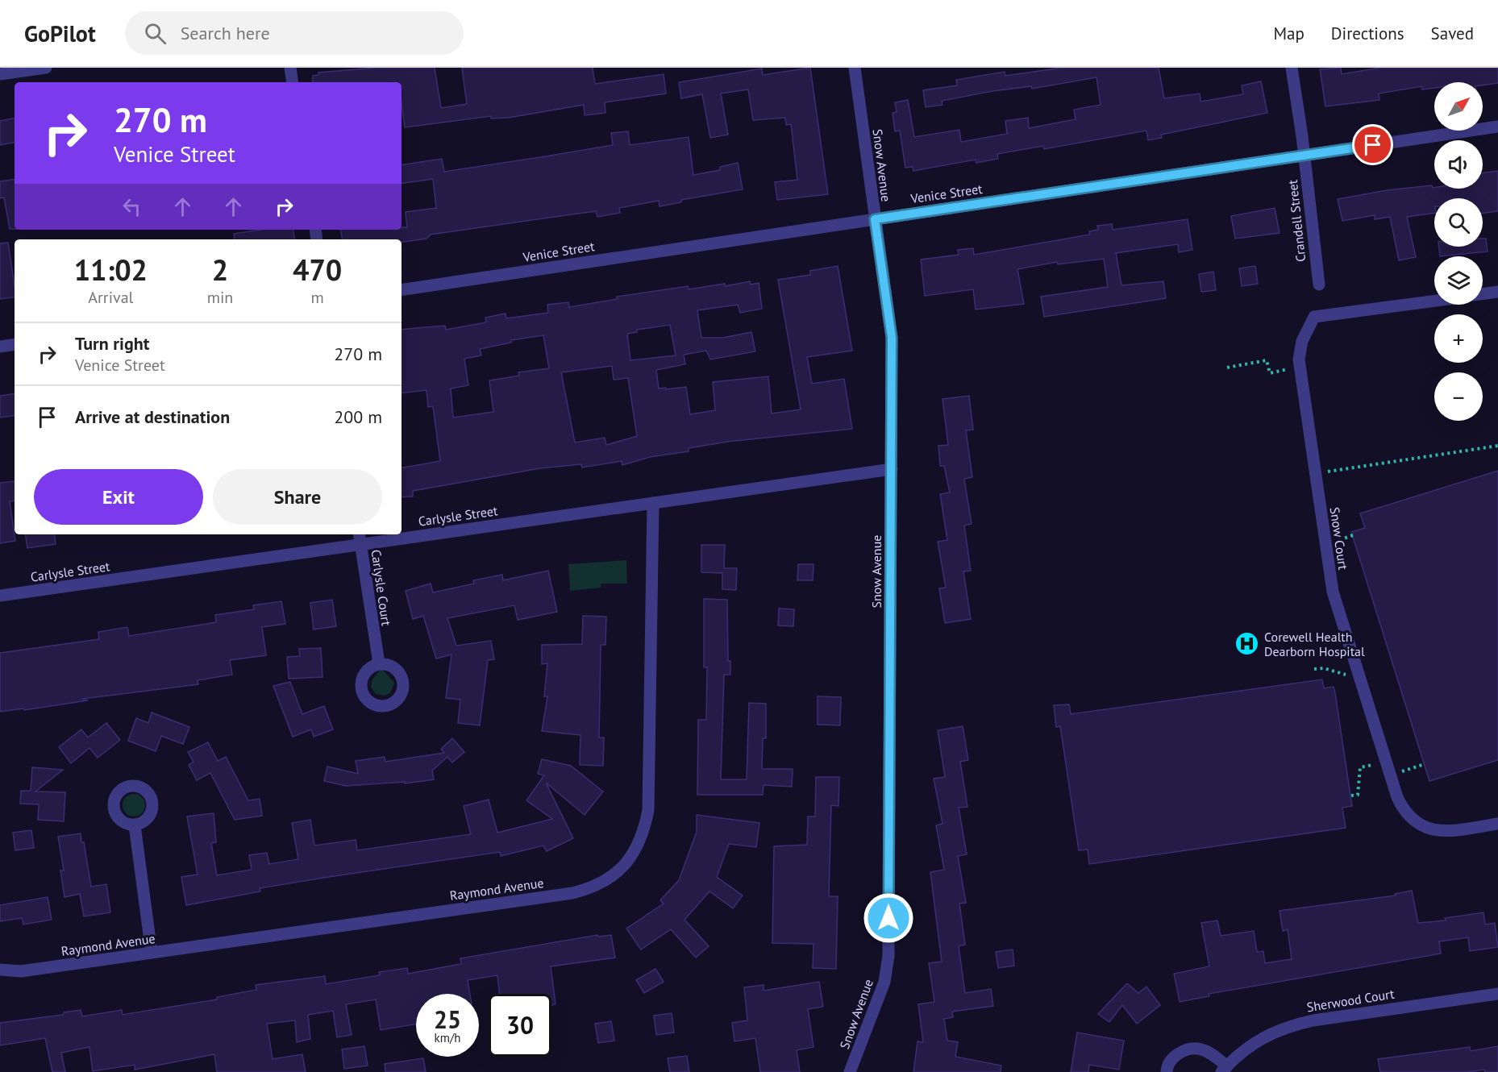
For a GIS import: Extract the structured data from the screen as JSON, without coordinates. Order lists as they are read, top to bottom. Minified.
{"streets":{"street":["Snow Avenue","Venice Street","Crandell Street","Carlysle Street","Snow Court","Carlysle Court","Raymond Avenue","Sherwood Court"]},"crossings":[["Snow Avenue","Venice Street"],["Snow Avenue","Carlysle Street"],["Venice Street","Crandell Street"],["Carlysle Street","Carlysle Court"],["Carlysle Street","Raymond Avenue"]],"places":{"hospital":["Corewell Health Dearborn Hospital"]},"north":"top right","page":{"header":"GoPilot","search":"Search here","nav":["Map","Directions","Saved"],"map_buttons":["+","−"],"turn":["270 m","Venice Street"],"eta":["11:02","Arrival","2","min","470","m"],"list":[{"name":"Turn right","note":"Venice Street","value":"270 m"},{"name":"Arrive at destination","value":"200 m"}],"buttons":["Exit","Share"],"speed":"25 km/h","limit":"30"}}
